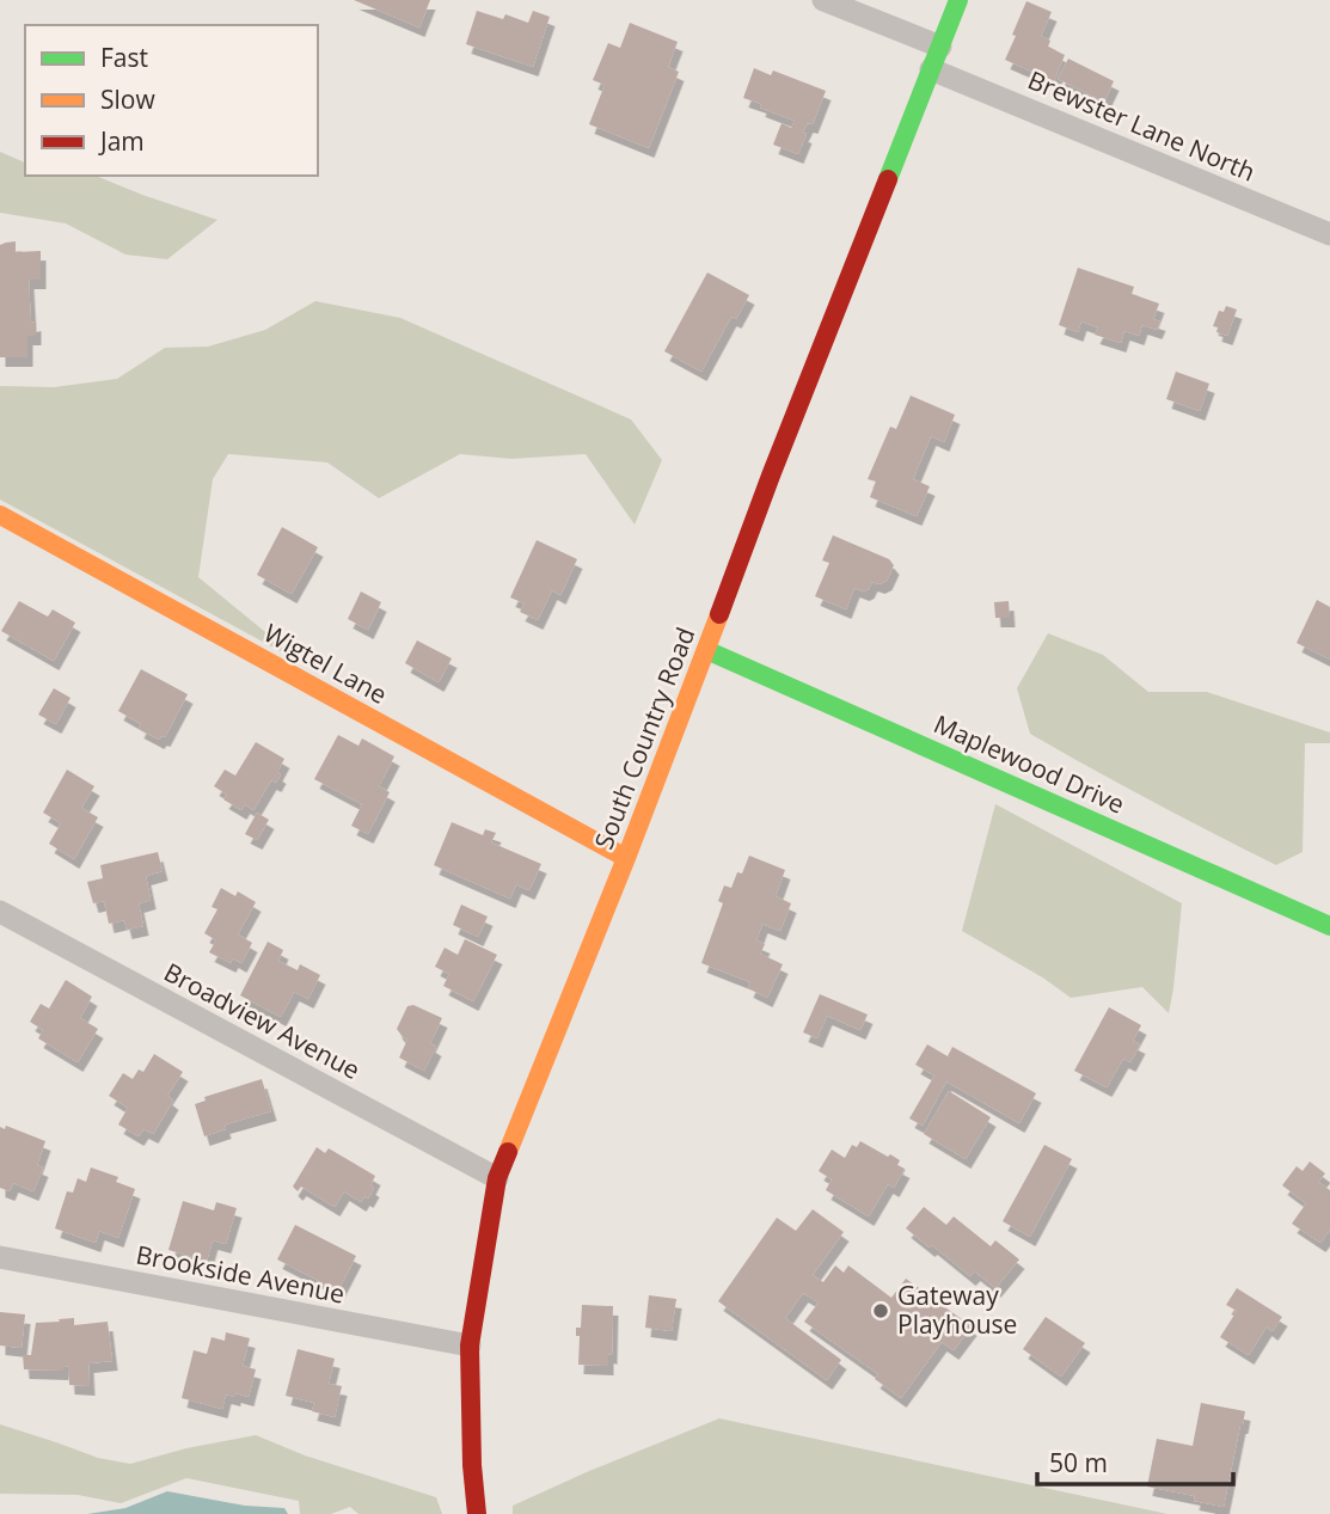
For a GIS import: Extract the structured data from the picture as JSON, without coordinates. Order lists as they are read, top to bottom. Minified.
{"streets":{"main road":["Wigtel Lane","South Country Road","Maplewood Drive"],"street":["Brewster Lane North","Broadview Avenue","Brookside Avenue"]},"crossings":[["Brewster Lane North","South Country Road"],["Wigtel Lane","South Country Road"],["South Country Road","Maplewood Drive"],["South Country Road","Broadview Avenue"],["South Country Road","Brookside Avenue"]],"places":["Gateway Playhouse"],"legend":["Fast","Slow","Jam"],"scale_bar":"50 m"}
